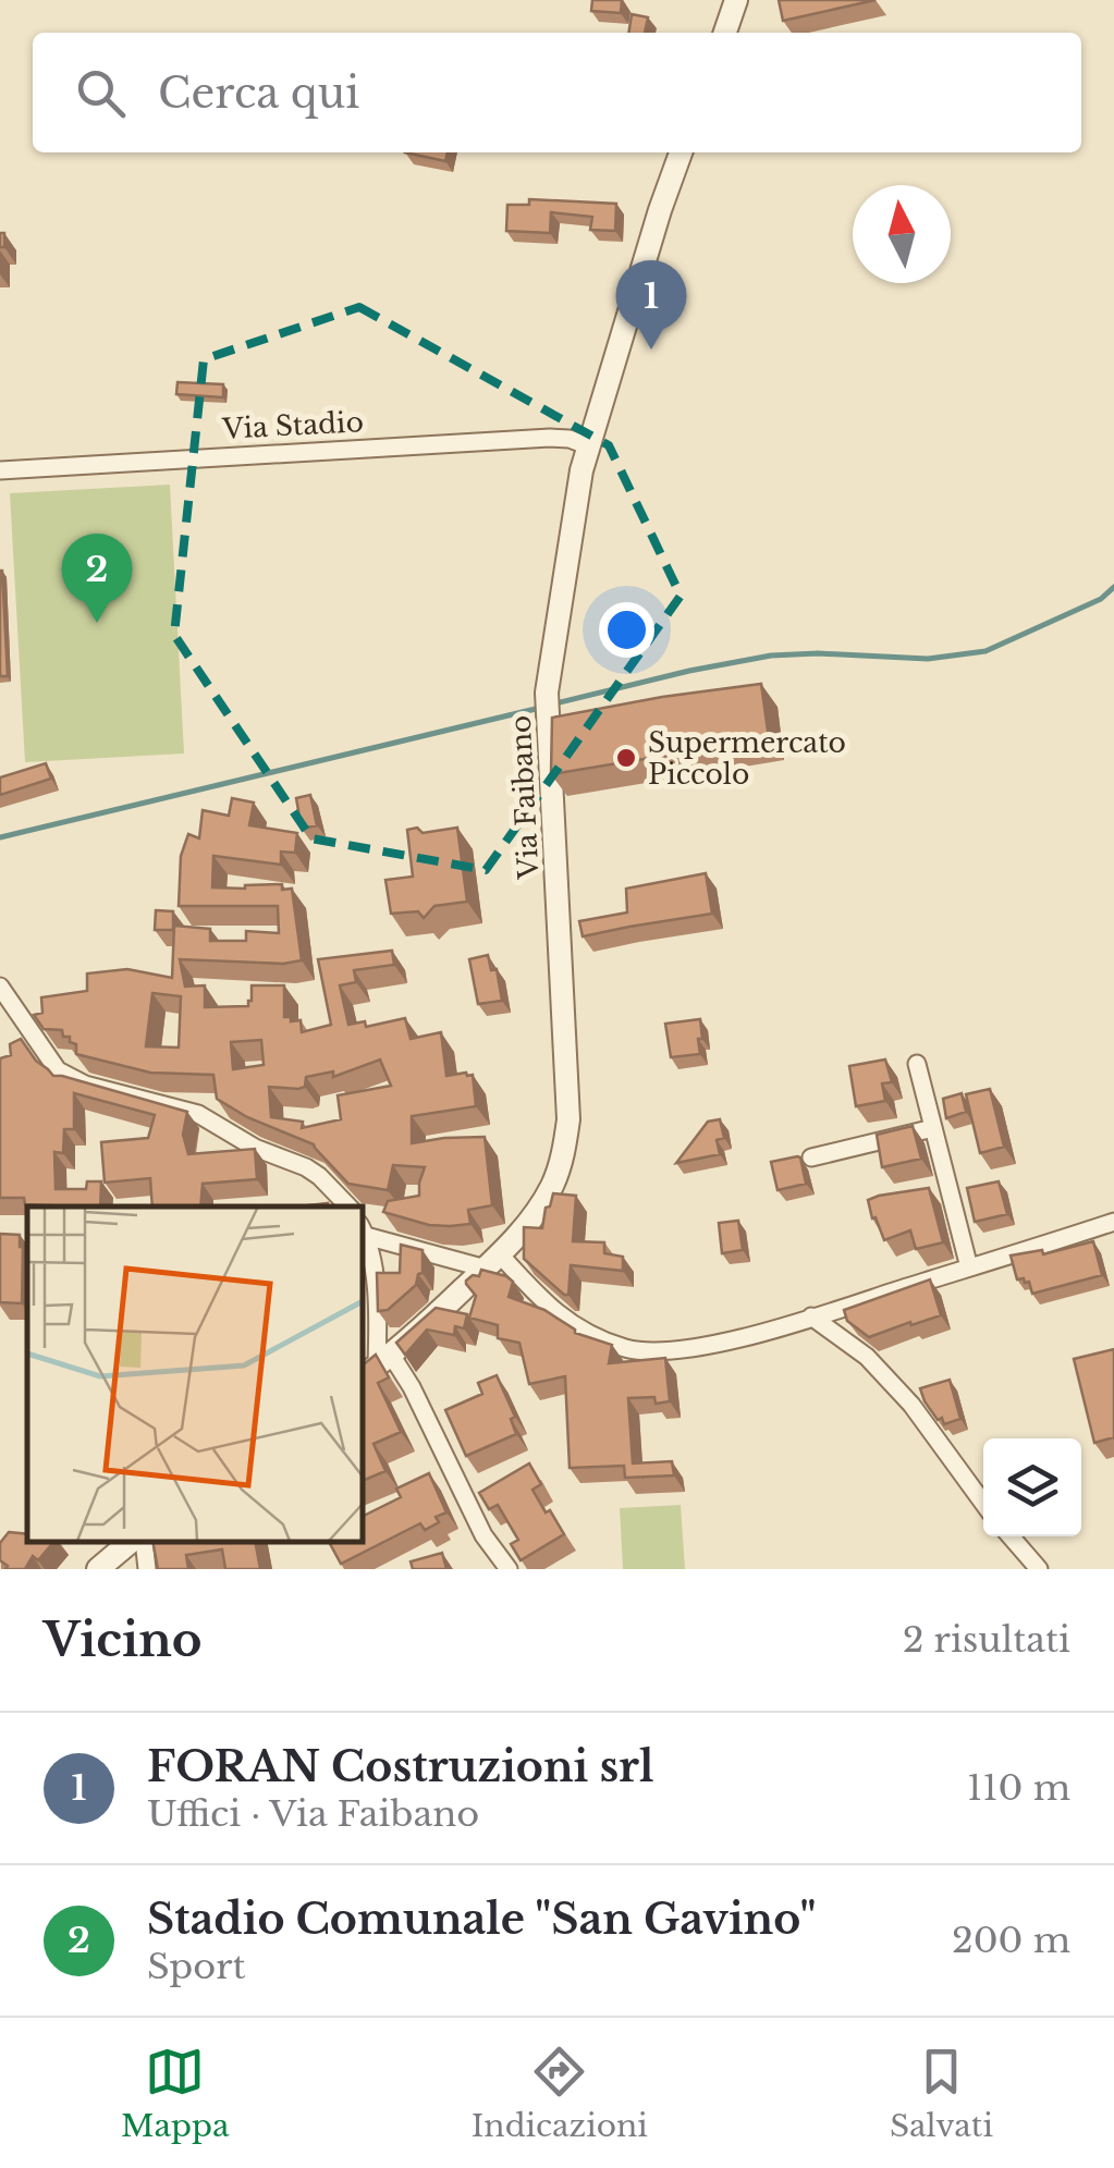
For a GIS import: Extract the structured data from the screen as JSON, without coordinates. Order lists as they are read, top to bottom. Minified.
{"streets":{"street":["Via Stadio","Via Faibano"]},"crossings":[["Via Stadio","Via Faibano"]],"places":["Supermercato Piccolo"],"north":"top","page":{"search":"Cerca qui","pins":["1","2"],"heading":["Vicino","2 risultati"],"list":[{"mark":"1","name":"FORAN Costruzioni srl","note":"Uffici · Via Faibano","value":"110 m"},{"mark":"2","name":"Stadio Comunale \"San Gavino\"","note":"Sport","value":"200 m"}],"nav":["Mappa","Indicazioni","Salvati"]}}
